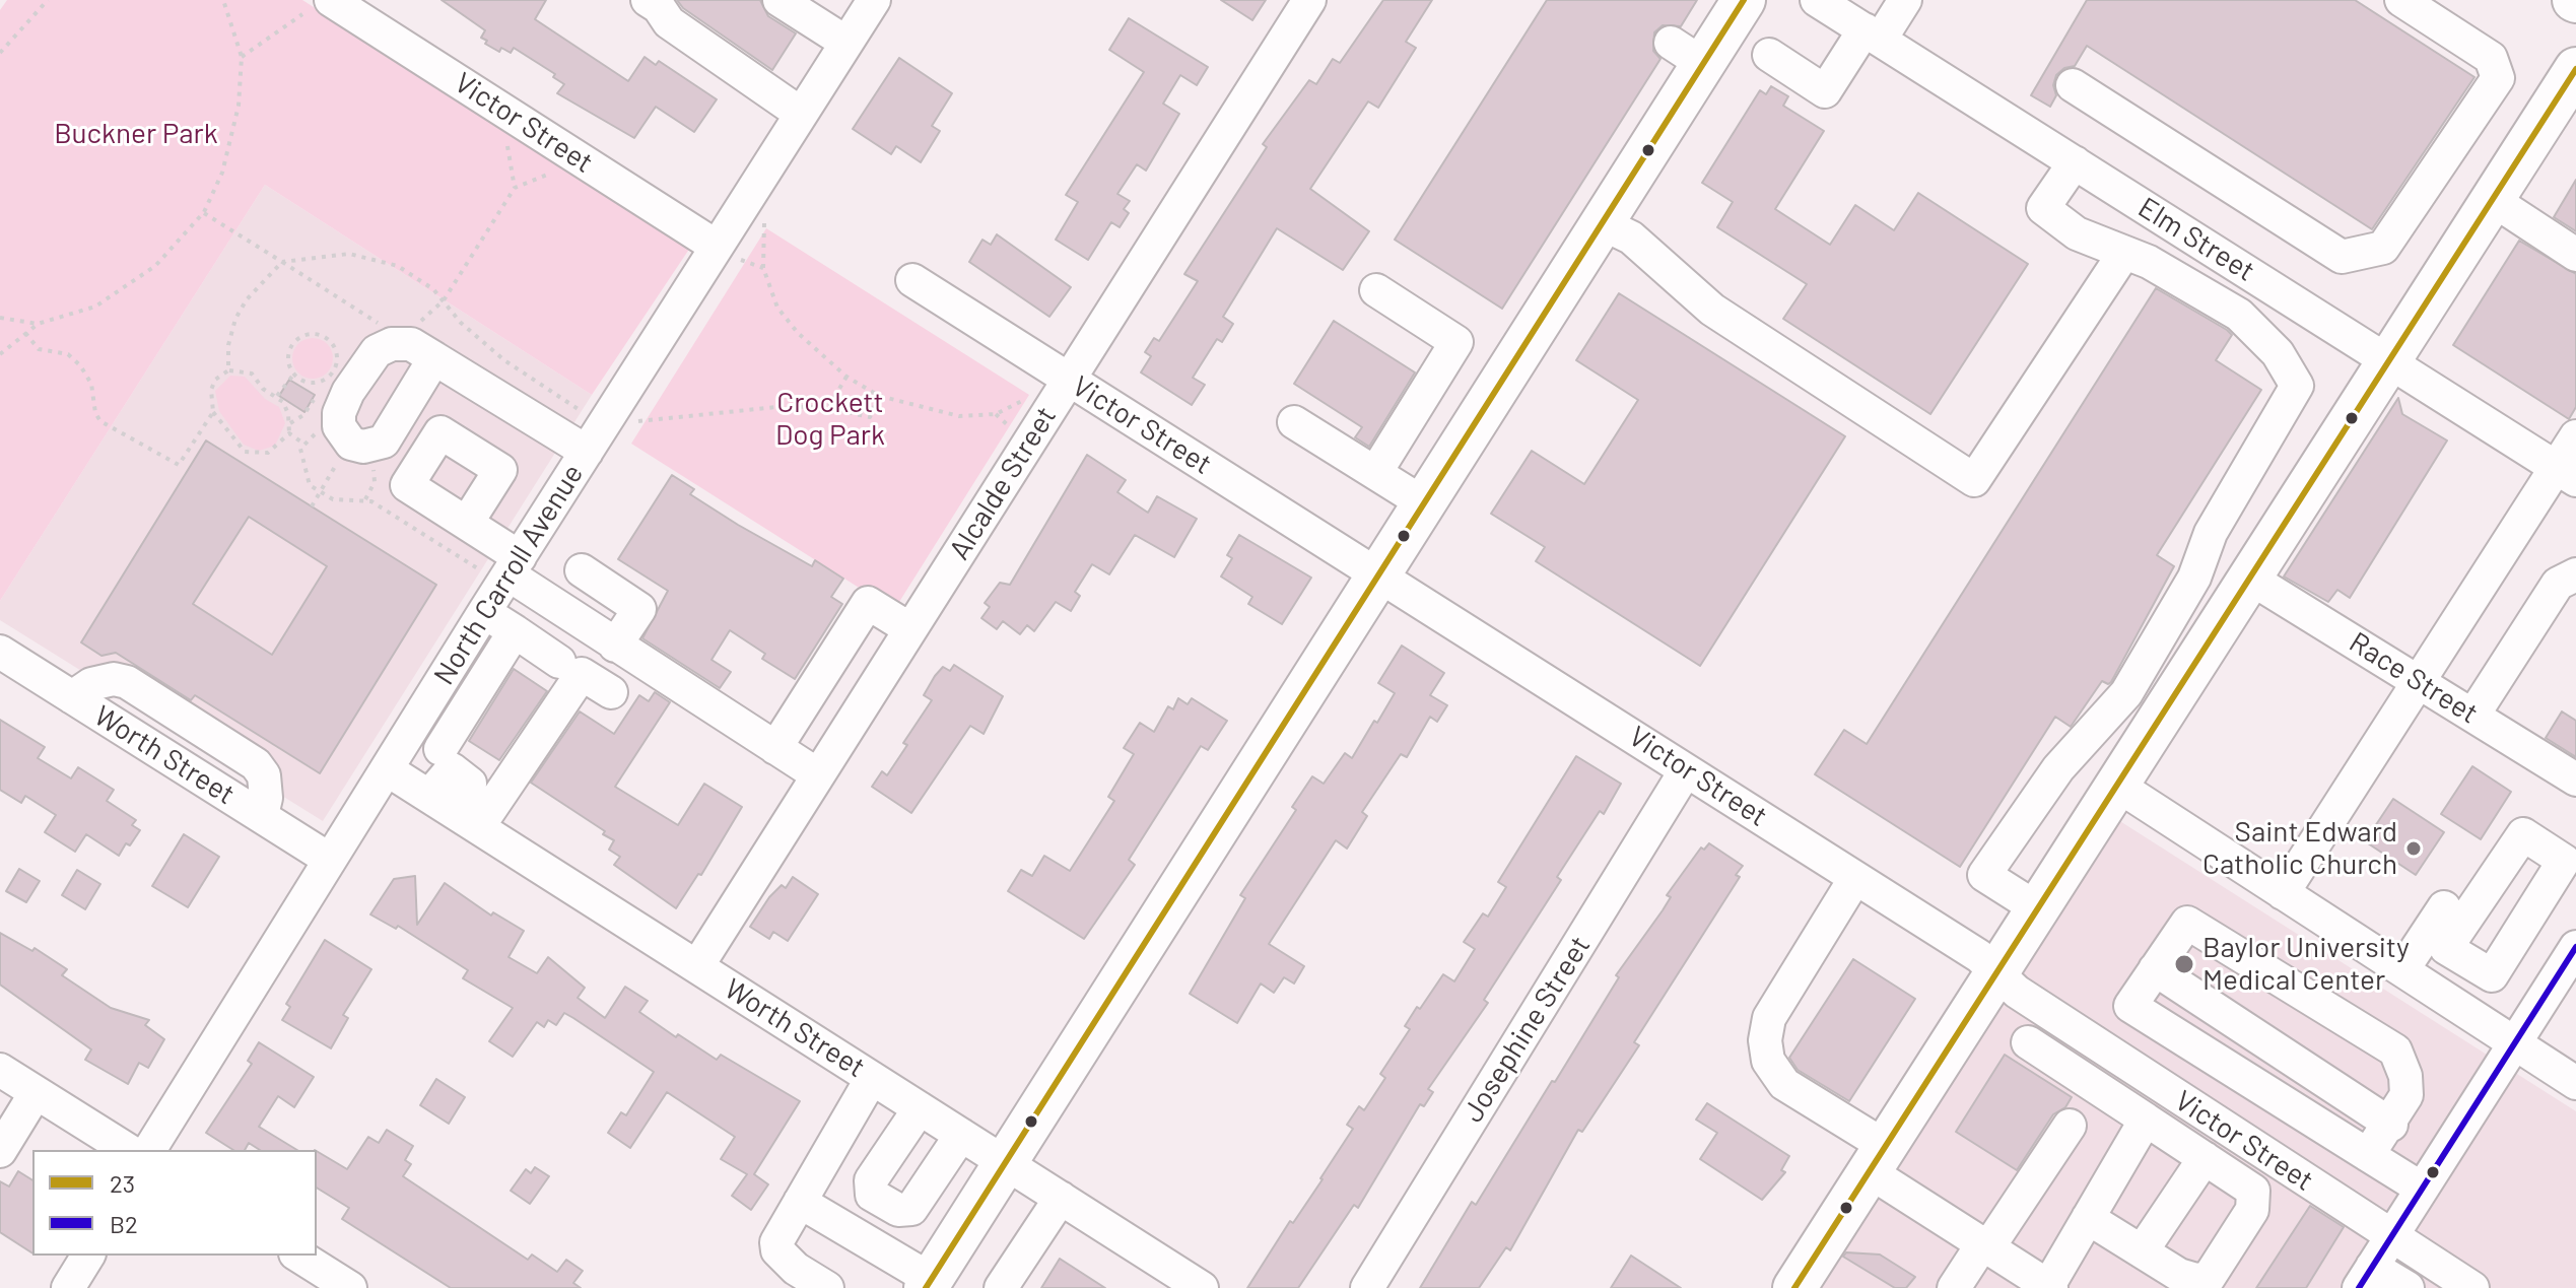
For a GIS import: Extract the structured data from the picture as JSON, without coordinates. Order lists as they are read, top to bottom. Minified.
{"streets":{"street":["Victor Street","Elm Street","Alcalde Street","North Carroll Avenue","Race Street","Worth Street","Josephine Street"]},"crossings":[["Victor Street","Alcalde Street"],["Victor Street","North Carroll Avenue"],["Victor Street","Josephine Street"],["Alcalde Street","Worth Street"],["North Carroll Avenue","Worth Street"]],"parks":["Buckner Park","Crockett Dog Park"],"places":["Saint Edward Catholic Church","Baylor University Medical Center"],"lines":["transit line 23","transit line B2"],"legend":["23","B2"]}
